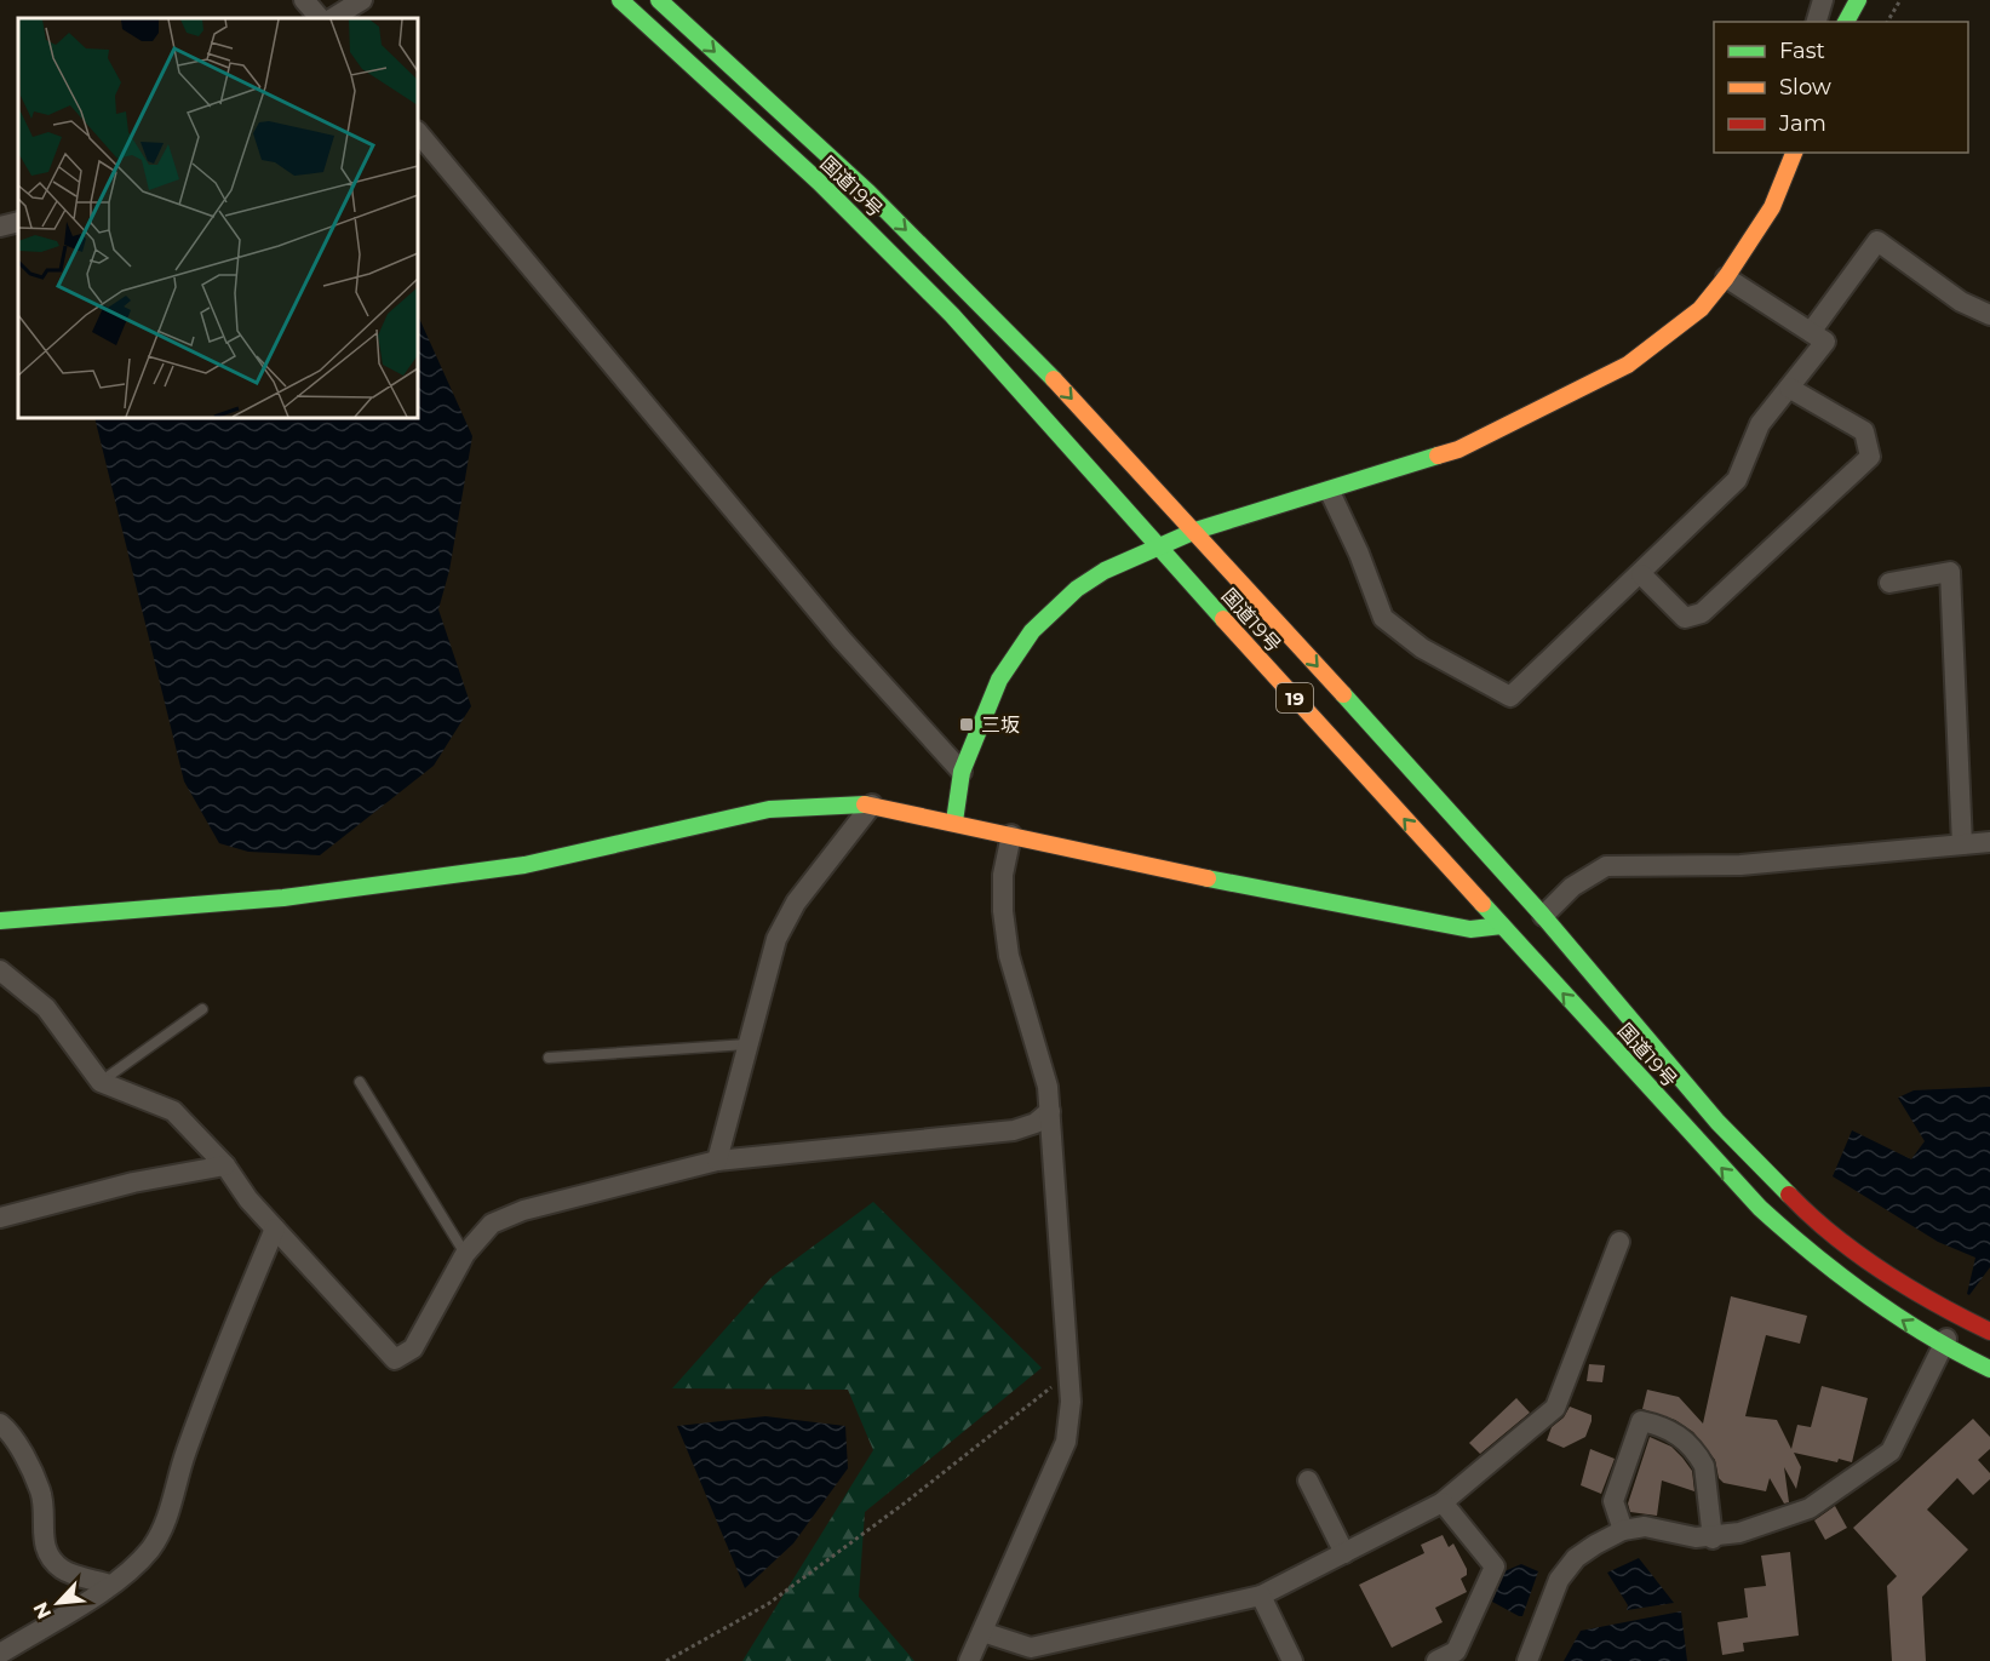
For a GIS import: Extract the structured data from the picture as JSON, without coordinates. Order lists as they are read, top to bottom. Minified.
{"streets":{"main road":["国道19号","19"]},"places":{"transit":["三坂"]},"legend":["Fast","Slow","Jam"],"north":"bottom left"}
